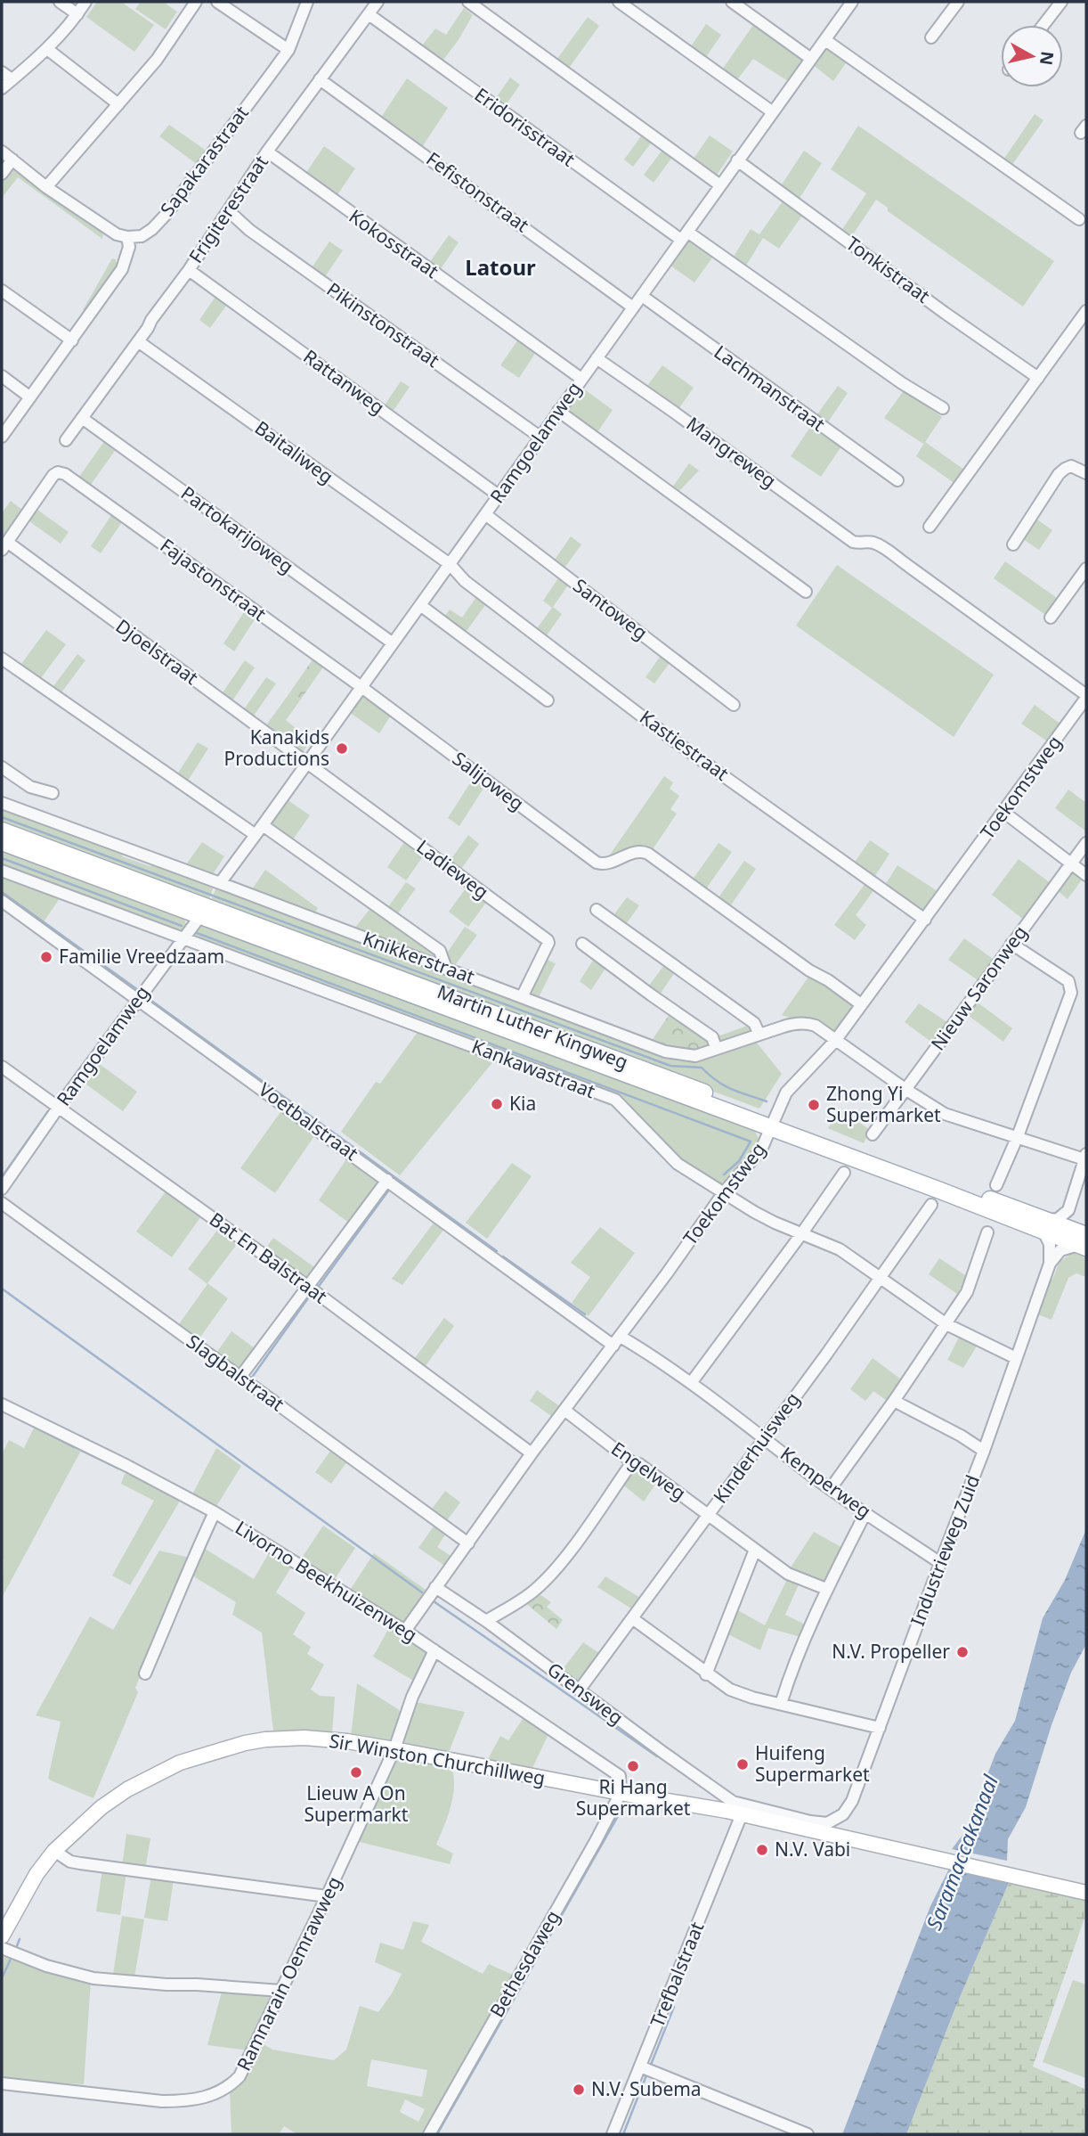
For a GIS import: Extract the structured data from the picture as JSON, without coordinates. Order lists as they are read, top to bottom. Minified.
{"streets":{"main road":["Martin Luther Kingweg"],"street":["Eridorisstraat","Sapakarastraat","Fefistonstraat","Frigiterestraat","Kokosstraat","Tonkistraat","Pikinstonstraat","Rattanweg","Lachmanstraat","Ramgoelamweg","Baitaliweg","Mangreweg","Partokarijoweg","Fajastonstraat","Santoweg","Djoelstraat","Kastiestraat","Salijoweg","Toekomstweg","Ladieweg","Knikkerstraat","Nieuw Saronweg","Kankawastraat","Voetbalstraat","Bat En Balstraat","Slagbalstraat","Kinderhuisweg","Engelweg","Kemperweg","Industrieweg Zuid","Livorno Beekhuizenweg","Grensweg","Sir Winston Churchillweg","Bethesdaweg","Ramnarain Oemrawweg","Trefbalstraat"]},"crossings":[["Eridorisstraat","Frigiterestraat"],["Eridorisstraat","Ramgoelamweg"],["Fefistonstraat","Frigiterestraat"],["Fefistonstraat","Ramgoelamweg"],["Frigiterestraat","Kokosstraat"],["Frigiterestraat","Pikinstonstraat"],["Frigiterestraat","Rattanweg"],["Frigiterestraat","Baitaliweg"],["Frigiterestraat","Partokarijoweg"],["Kokosstraat","Ramgoelamweg"],["Tonkistraat","Ramgoelamweg"],["Pikinstonstraat","Ramgoelamweg"],["Rattanweg","Ramgoelamweg"],["Lachmanstraat","Ramgoelamweg"],["Ramgoelamweg","Baitaliweg"],["Ramgoelamweg","Mangreweg"],["Ramgoelamweg","Partokarijoweg"],["Ramgoelamweg","Fajastonstraat"],["Ramgoelamweg","Santoweg"],["Ramgoelamweg","Djoelstraat"],["Ramgoelamweg","Kastiestraat"],["Ramgoelamweg","Salijoweg"],["Ramgoelamweg","Ladieweg"],["Ramgoelamweg","Knikkerstraat"],["Ramgoelamweg","Martin Luther Kingweg"],["Ramgoelamweg","Kankawastraat"],["Ramgoelamweg","Voetbalstraat"],["Ramgoelamweg","Bat En Balstraat"],["Baitaliweg","Kastiestraat"],["Mangreweg","Toekomstweg"],["Fajastonstraat","Djoelstraat"],["Fajastonstraat","Salijoweg"],["Djoelstraat","Ladieweg"],["Kastiestraat","Toekomstweg"],["Salijoweg","Toekomstweg"],["Toekomstweg","Knikkerstraat"],["Toekomstweg","Martin Luther Kingweg"],["Toekomstweg","Kankawastraat"],["Toekomstweg","Voetbalstraat"],["Toekomstweg","Bat En Balstraat"],["Toekomstweg","Slagbalstraat"],["Toekomstweg","Engelweg"],["Toekomstweg","Kemperweg"],["Toekomstweg","Livorno Beekhuizenweg"],["Toekomstweg","Grensweg"],["Ladieweg","Knikkerstraat"],["Knikkerstraat","Nieuw Saronweg"],["Knikkerstraat","Industrieweg Zuid"],["Martin Luther Kingweg","Industrieweg Zuid"],["Kankawastraat","Kinderhuisweg"],["Kankawastraat","Industrieweg Zuid"],["Voetbalstraat","Kemperweg"],["Kinderhuisweg","Engelweg"],["Kinderhuisweg","Kemperweg"],["Kinderhuisweg","Grensweg"],["Kemperweg","Industrieweg Zuid"],["Industrieweg Zuid","Sir Winston Churchillweg"],["Industrieweg Zuid","Trefbalstraat"],["Livorno Beekhuizenweg","Sir Winston Churchillweg"],["Livorno Beekhuizenweg","Bethesdaweg"],["Livorno Beekhuizenweg","Ramnarain Oemrawweg"],["Grensweg","Sir Winston Churchillweg"],["Sir Winston Churchillweg","Bethesdaweg"],["Sir Winston Churchillweg","Ramnarain Oemrawweg"],["Sir Winston Churchillweg","Trefbalstraat"]],"districts":["Latour"],"water":["Saramaccakanaal"],"places":["Kanakids Productions","Familie Vreedzaam","Kia","Zhong Yi Supermarket","N.V. Propeller","Huifeng Supermarket","Ri Hang Supermarket","Lieuw A On Supermarkt","N.V. Vabi","N.V. Subema"],"north":"right"}
